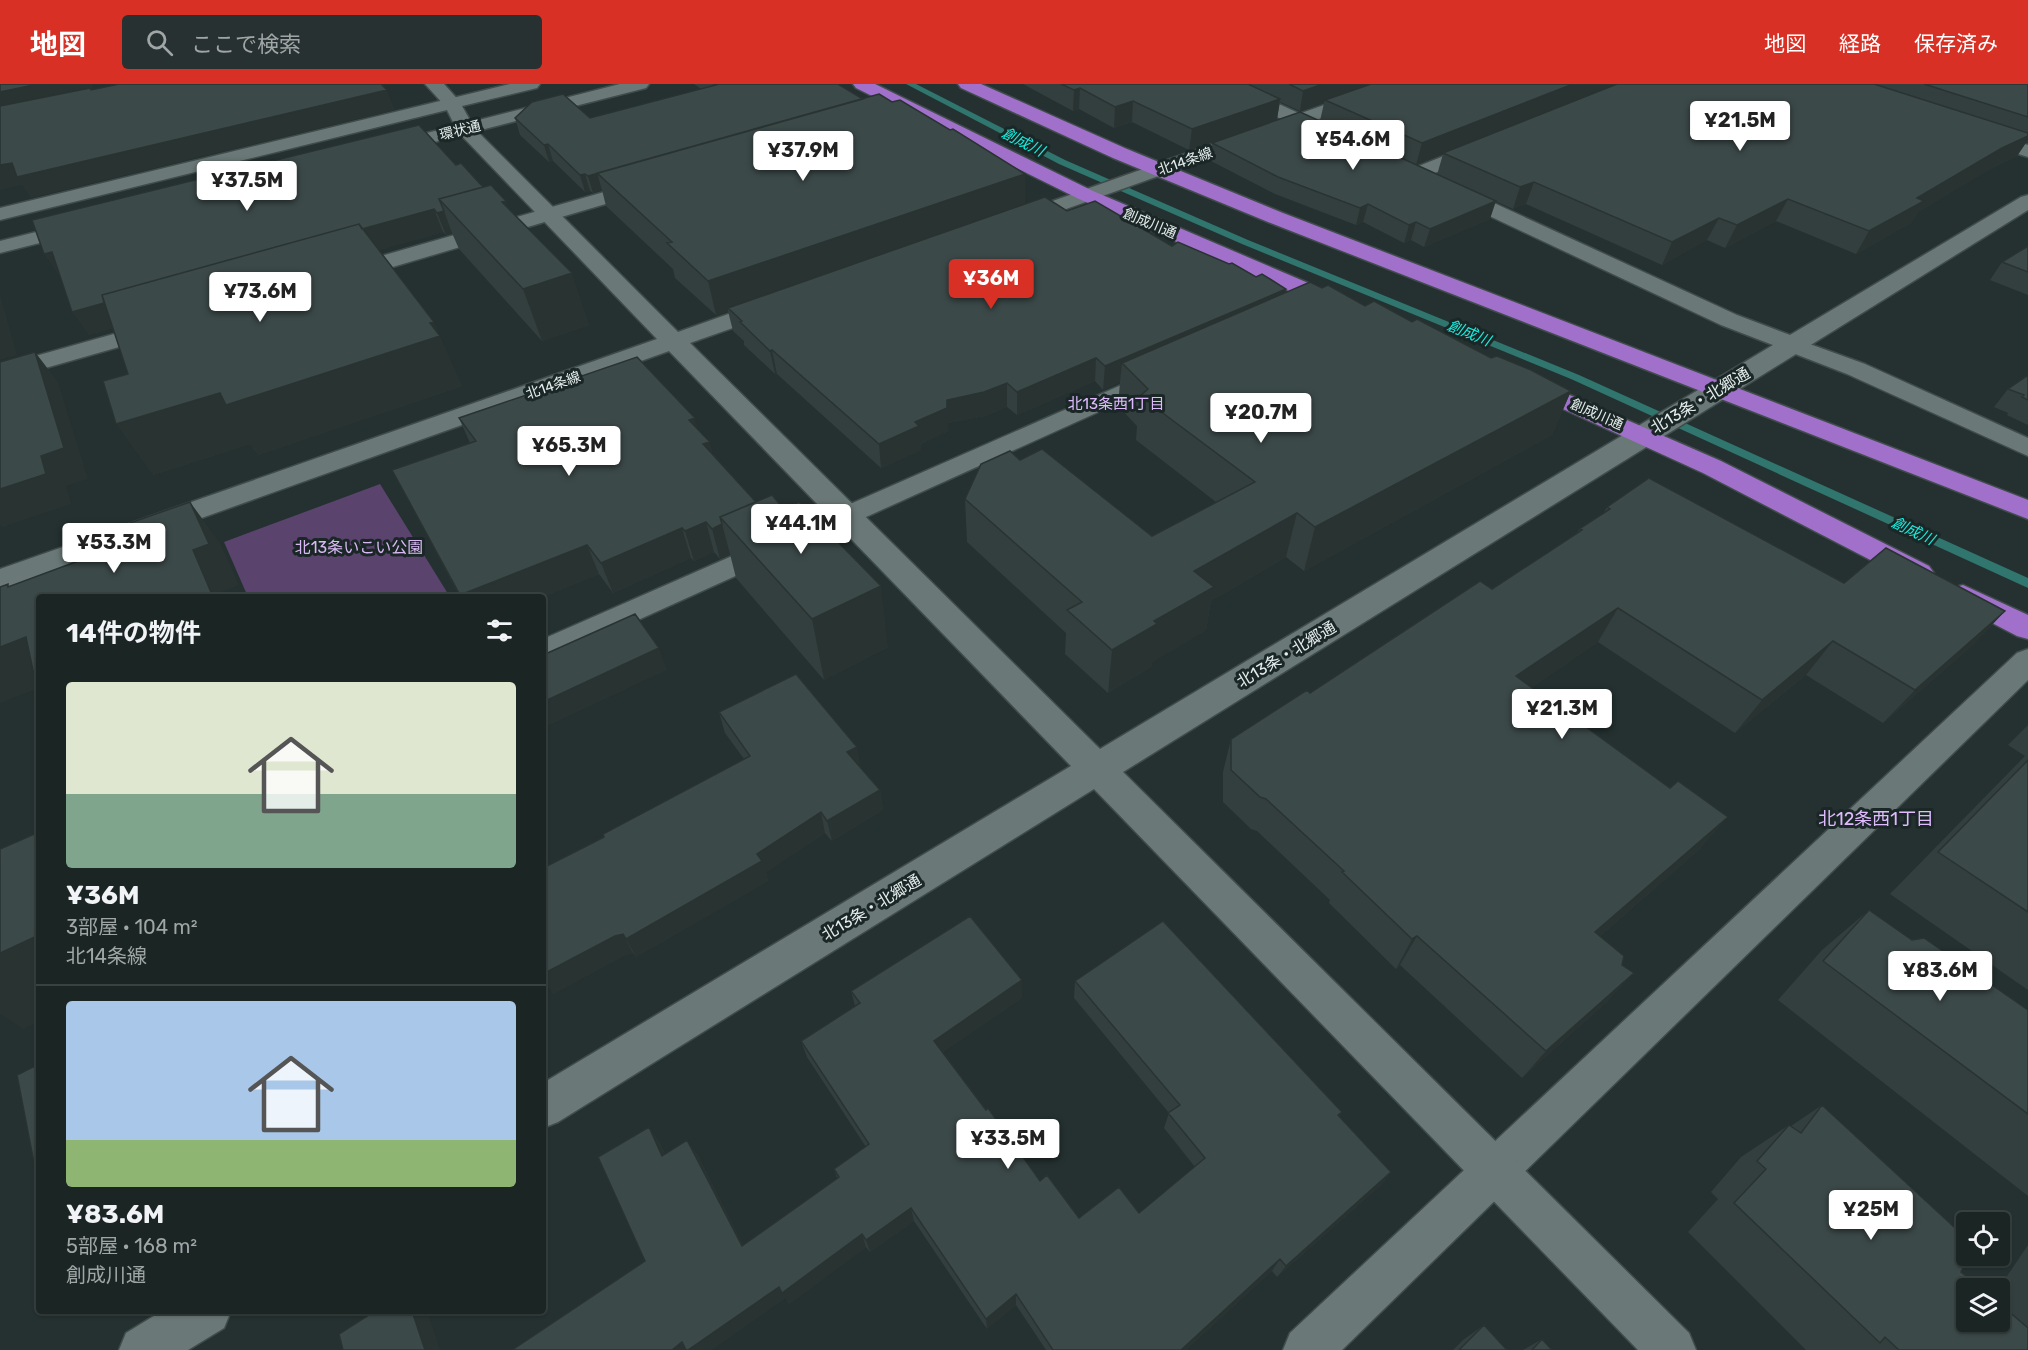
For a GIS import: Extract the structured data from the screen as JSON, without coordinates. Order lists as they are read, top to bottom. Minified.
{"streets":{"highway":["創成川通"],"street":["環状通","北14条線","北13条・北郷通"]},"crossings":[["北14条線","創成川通"],["創成川通","北13条・北郷通"]],"districts":["北13条西1丁目","北12条西1丁目"],"water":["創成川"],"parks":["北13条いこい公園"],"page":{"header":"地図","search":"ここで検索","nav":["地図","経路","保存済み"],"price":["¥21.5M","¥54.6M","¥37.9M","¥37.5M","¥36M","¥73.6M","¥20.7M","¥65.3M","¥44.1M","¥53.3M","¥21.3M","¥83.6M","¥33.5M","¥25M"],"heading":"14件の物件","list":[{"name":"¥36M","note":"3部屋 · 104 m² · 北14条線"},{"name":"¥83.6M","note":"5部屋 · 168 m² · 創成川通"}]}}
